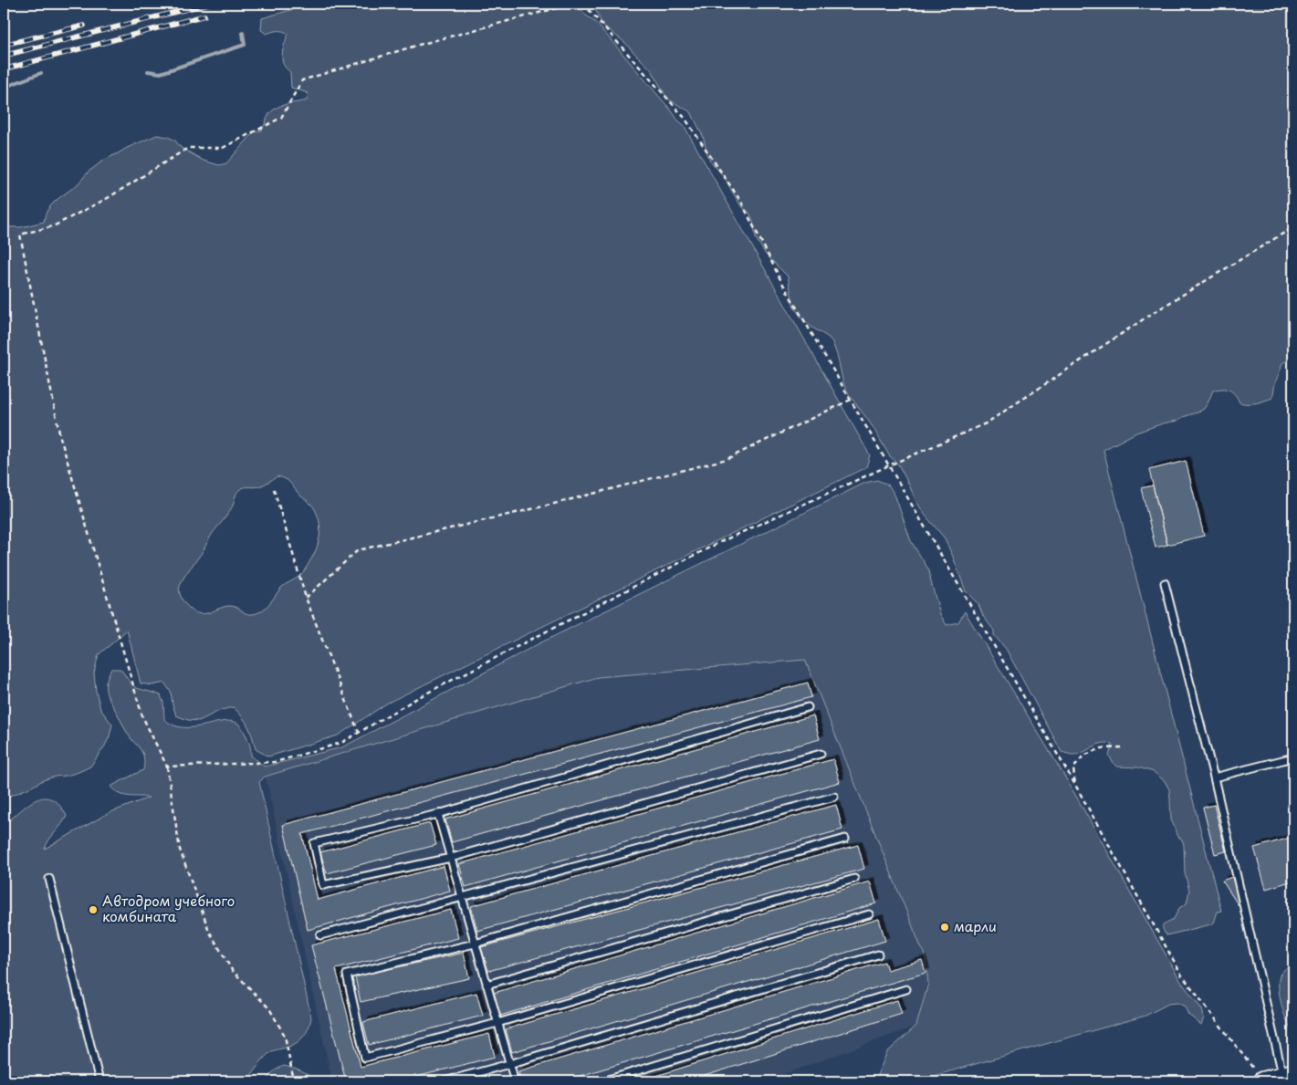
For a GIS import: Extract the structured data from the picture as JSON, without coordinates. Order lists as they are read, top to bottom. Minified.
{"places":["Автодром учебного комбината","марли"]}
